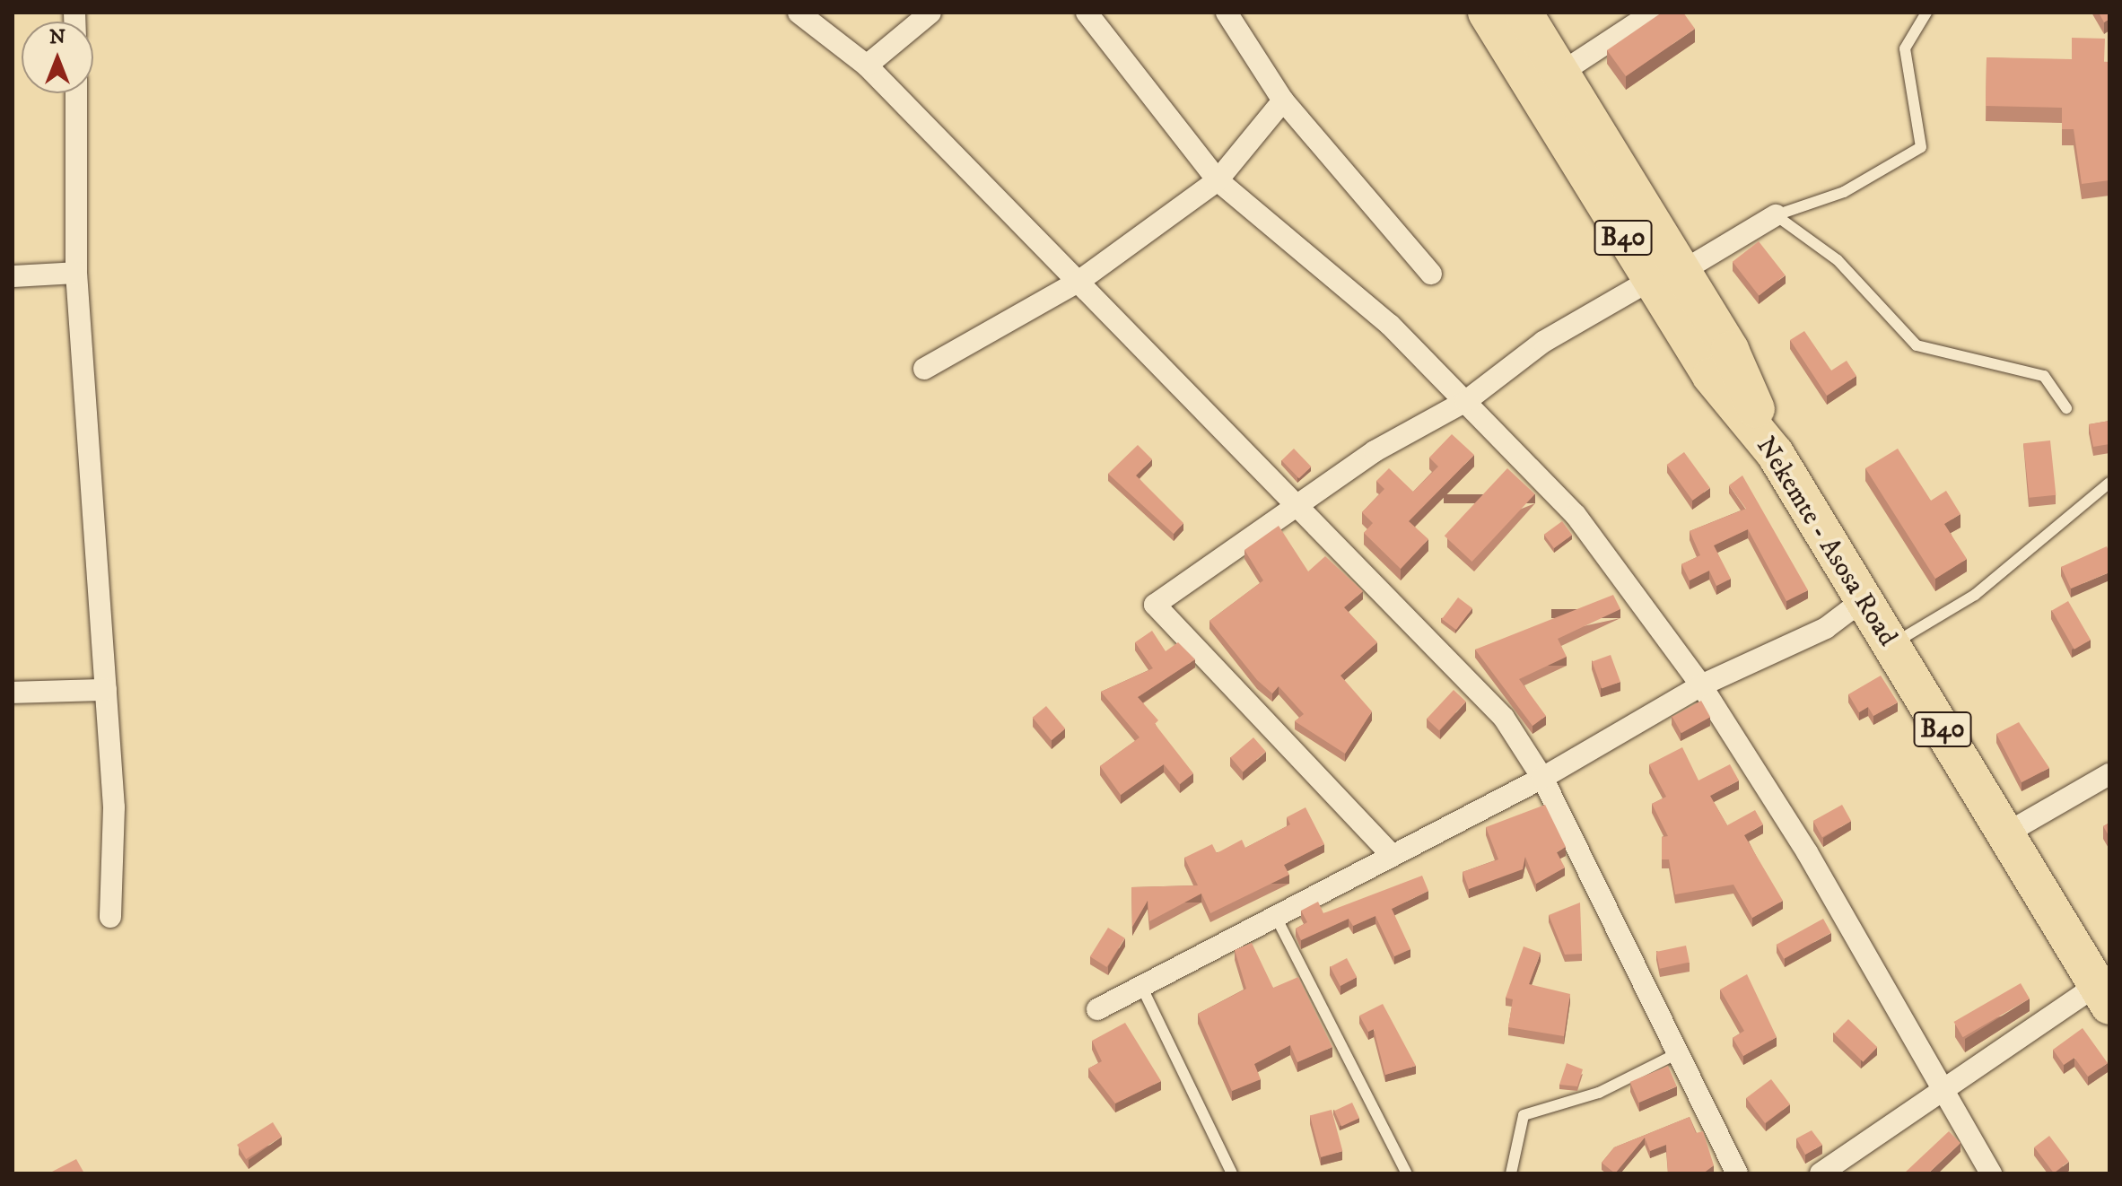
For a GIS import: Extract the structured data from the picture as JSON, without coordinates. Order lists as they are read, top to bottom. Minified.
{"streets":{"highway":["B40","Nekemte - Asosa Road"]},"crossings":[["B40","Nekemte - Asosa Road"]],"north":"top"}
